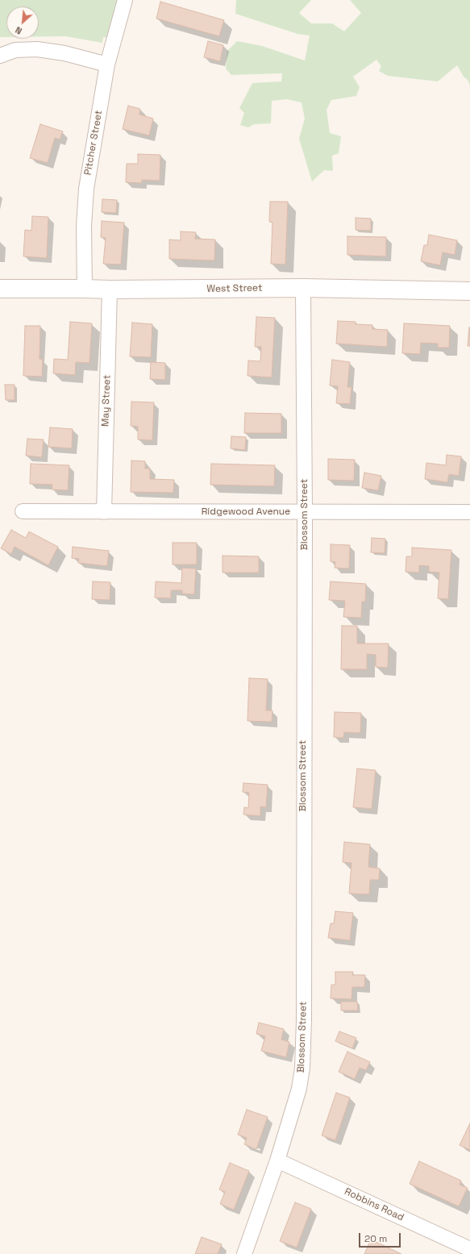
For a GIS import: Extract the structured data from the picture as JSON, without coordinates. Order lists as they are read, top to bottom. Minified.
{"streets":{"street":["Pitcher Street","West Street","May Street","Ridgewood Avenue","Blossom Street","Robbins Road"]},"crossings":[["Pitcher Street","West Street"],["West Street","May Street"],["West Street","Blossom Street"],["May Street","Ridgewood Avenue"],["Ridgewood Avenue","Blossom Street"],["Blossom Street","Robbins Road"]],"scale_bar":"20 m","north":"bottom left"}
